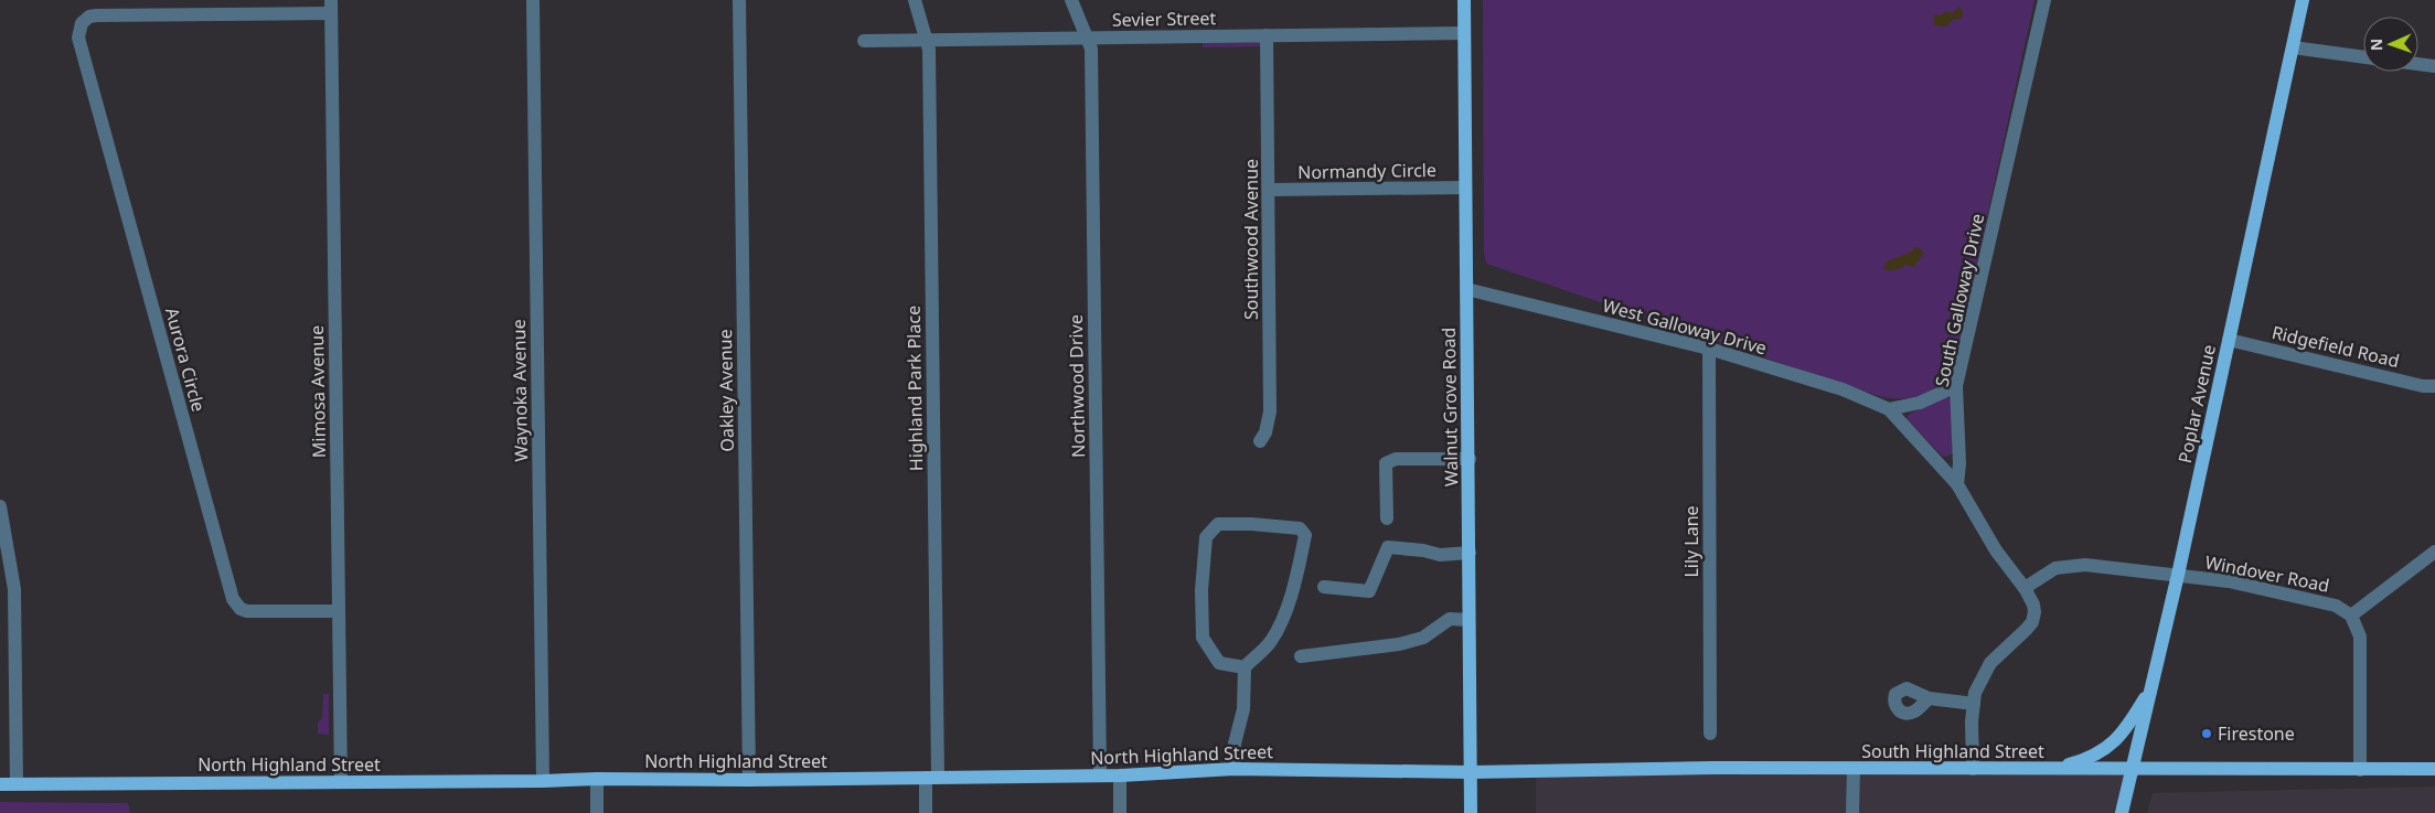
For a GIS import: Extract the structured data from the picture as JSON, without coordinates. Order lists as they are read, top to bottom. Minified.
{"streets":{"main road":["Poplar Avenue","Walnut Grove Road","South Highland Street","North Highland Street"],"street":["Sevier Street","Normandy Circle","Southwood Avenue","South Galloway Drive","West Galloway Drive","Ridgefield Road","Aurora Circle","Northwood Drive","Highland Park Place","Waynoka Avenue","Oakley Avenue","Mimosa Avenue","Lily Lane","Windover Road"]},"crossings":[["Sevier Street","Southwood Avenue"],["Sevier Street","Northwood Drive"],["Sevier Street","Highland Park Place"],["Sevier Street","Walnut Grove Road"],["Normandy Circle","Southwood Avenue"],["Normandy Circle","Walnut Grove Road"],["South Galloway Drive","West Galloway Drive"],["West Galloway Drive","Walnut Grove Road"],["West Galloway Drive","Lily Lane"],["Ridgefield Road","Poplar Avenue"],["Aurora Circle","Mimosa Avenue"],["Northwood Drive","North Highland Street"],["Highland Park Place","North Highland Street"],["Waynoka Avenue","North Highland Street"],["Oakley Avenue","North Highland Street"],["Mimosa Avenue","North Highland Street"],["Poplar Avenue","Windover Road"],["Poplar Avenue","South Highland Street"],["Walnut Grove Road","South Highland Street"],["Walnut Grove Road","North Highland Street"],["South Highland Street","North Highland Street"]],"places":["Firestone"],"north":"left"}
